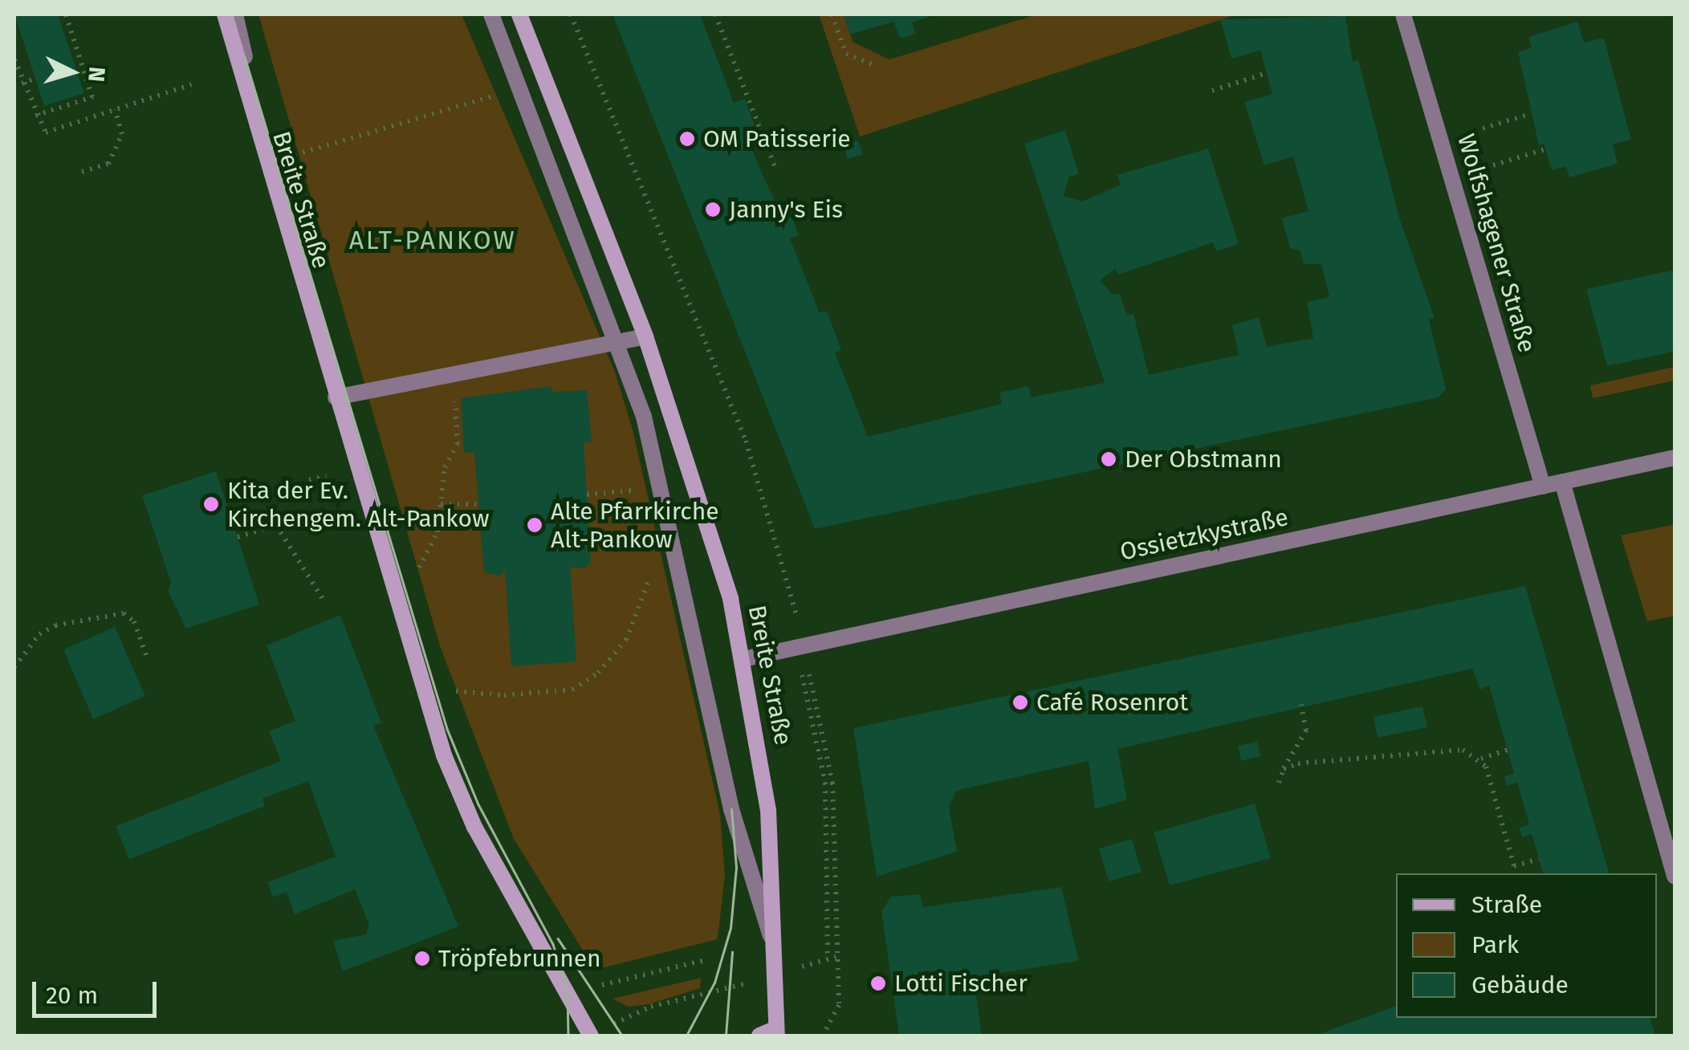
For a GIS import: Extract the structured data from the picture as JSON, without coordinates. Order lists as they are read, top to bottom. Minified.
{"streets":{"main road":["Breite Straße"],"street":["Wolfshagener Straße","Ossietzkystraße"]},"crossings":[["Breite Straße","Ossietzkystraße"],["Wolfshagener Straße","Ossietzkystraße"]],"districts":["ALT-PANKOW"],"places":["OM Patisserie","Janny's Eis","Der Obstmann","Kita der Ev. Kirchengem. Alt-Pankow","Alte Pfarrkirche Alt-Pankow","Café Rosenrot","Tröpfebrunnen","Lotti Fischer"],"legend":["Straße","Park","Gebäude"],"scale_bar":"20 m","north":"right"}
